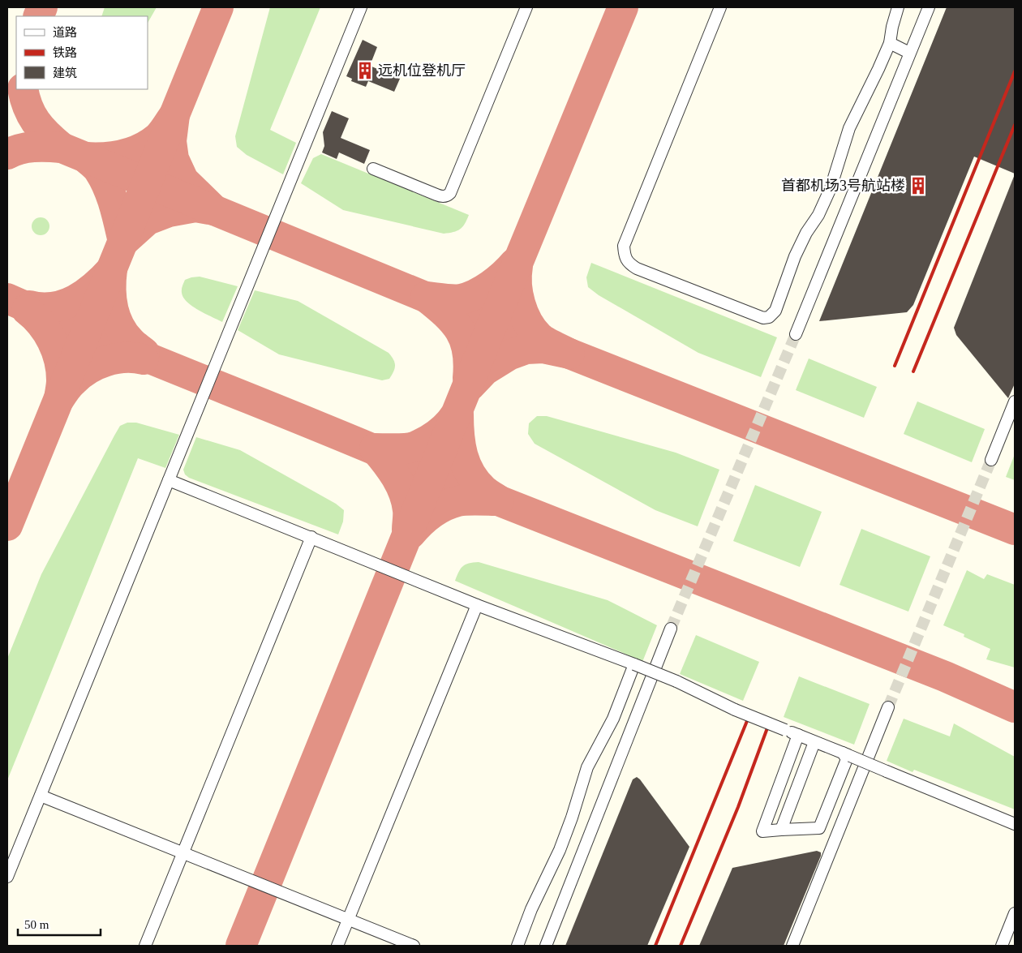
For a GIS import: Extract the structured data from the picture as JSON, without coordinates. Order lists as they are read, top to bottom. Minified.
{"places":{"building":["远机位登机厅","首都机场3号航站楼"]},"legend":["道路","铁路","建筑"],"scale_bar":"50 m"}
